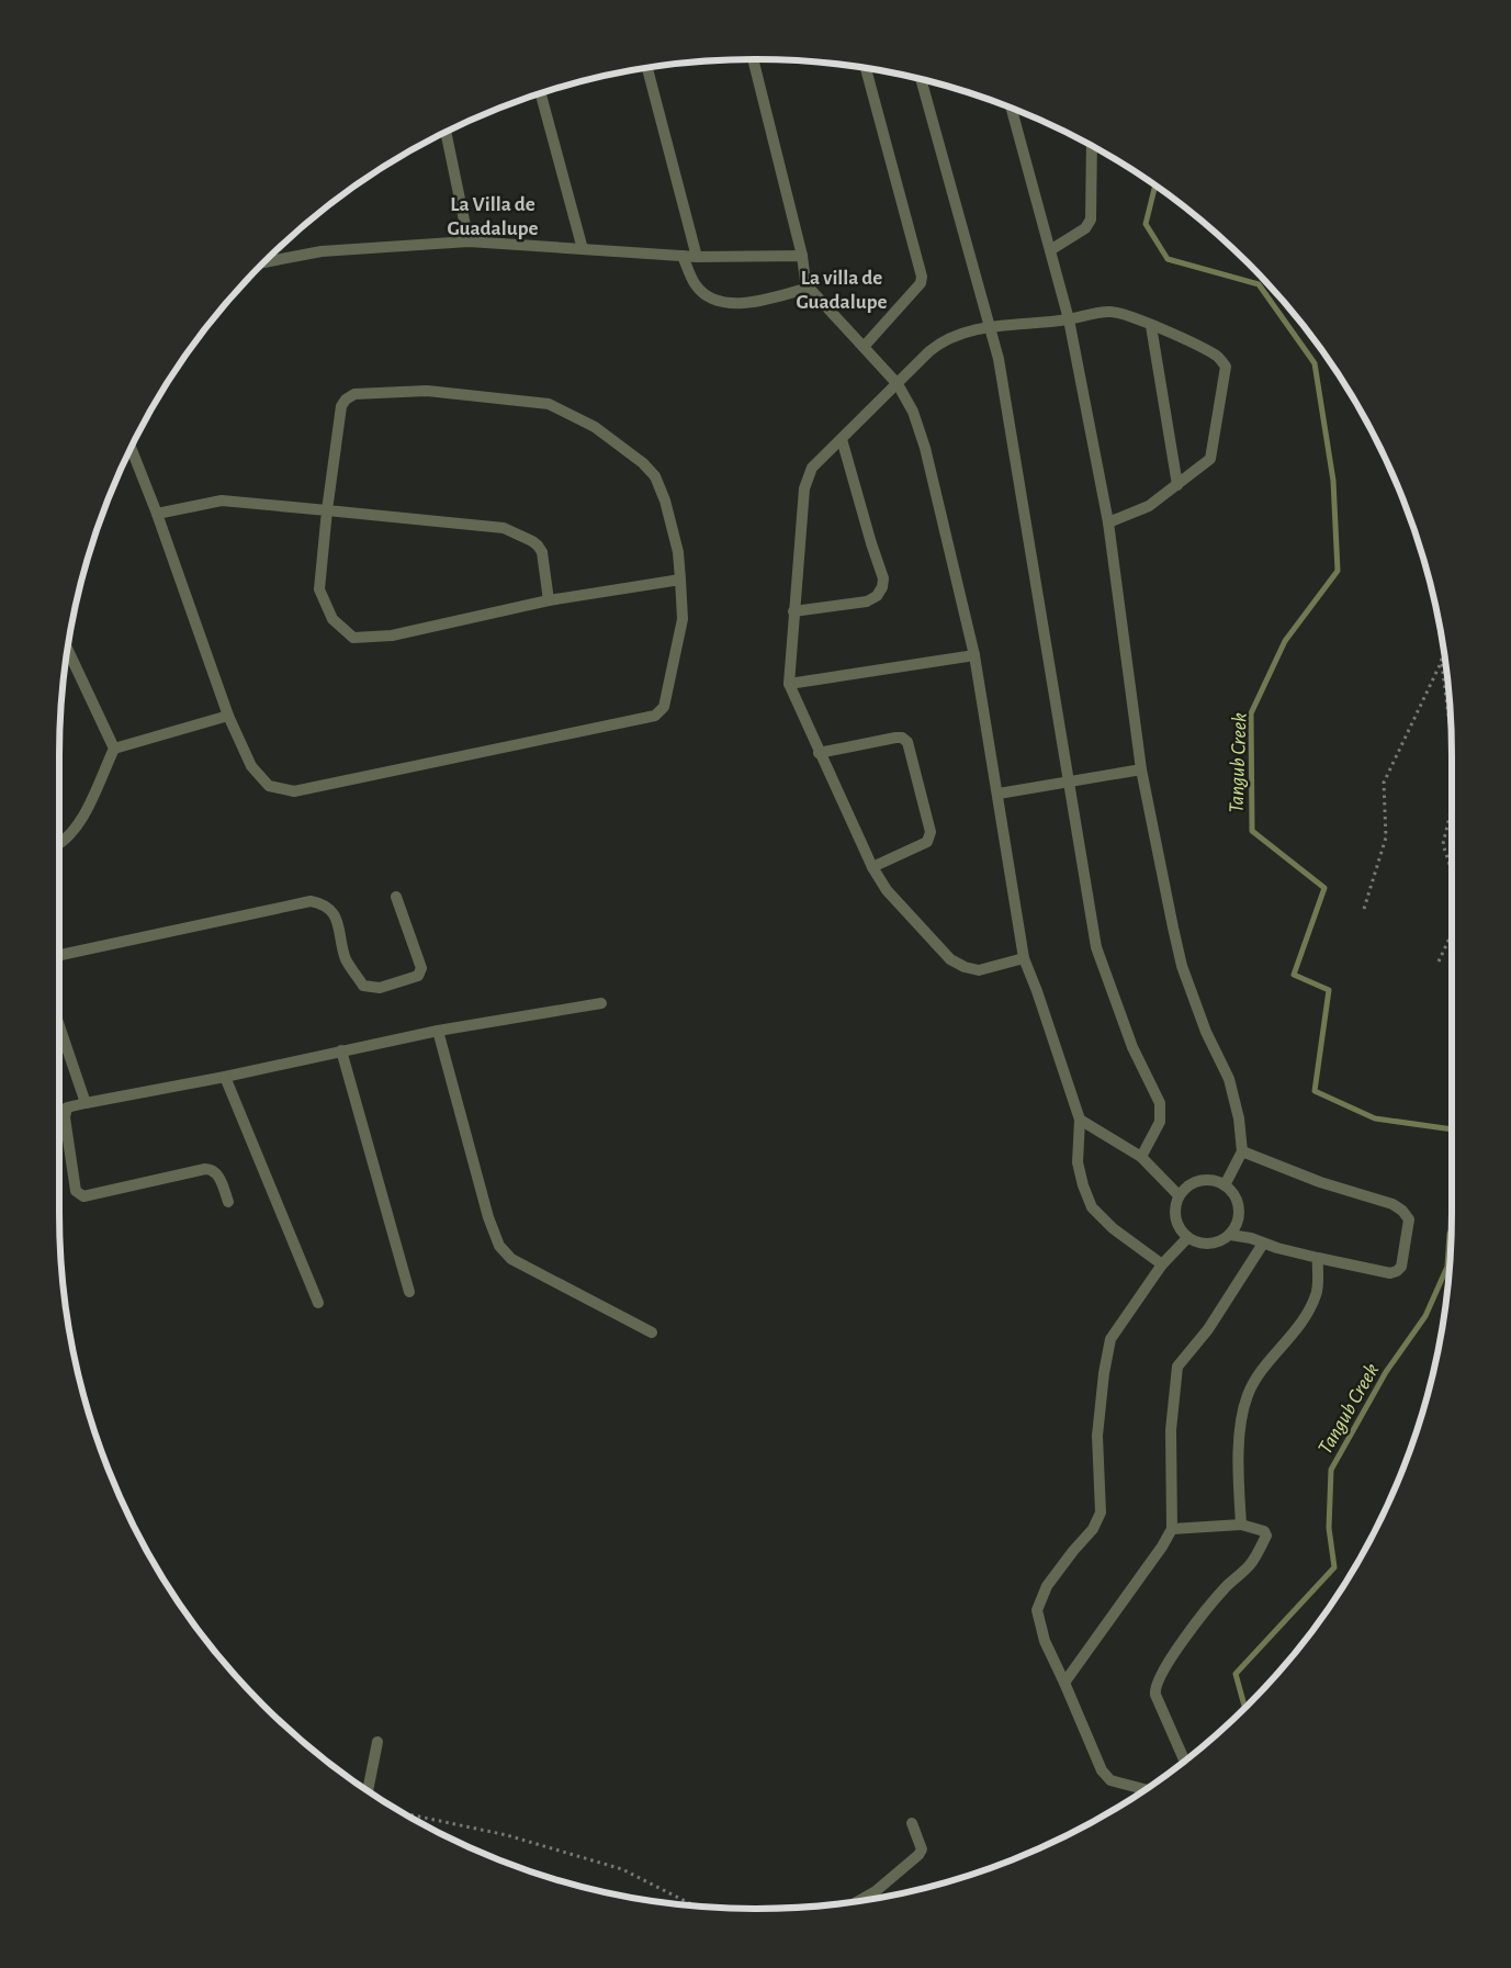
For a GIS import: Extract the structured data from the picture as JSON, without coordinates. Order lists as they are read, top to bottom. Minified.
{"districts":["La Villa de Guadalupe","La villa de Guadalupe"],"water":["Tangub Creek"]}
